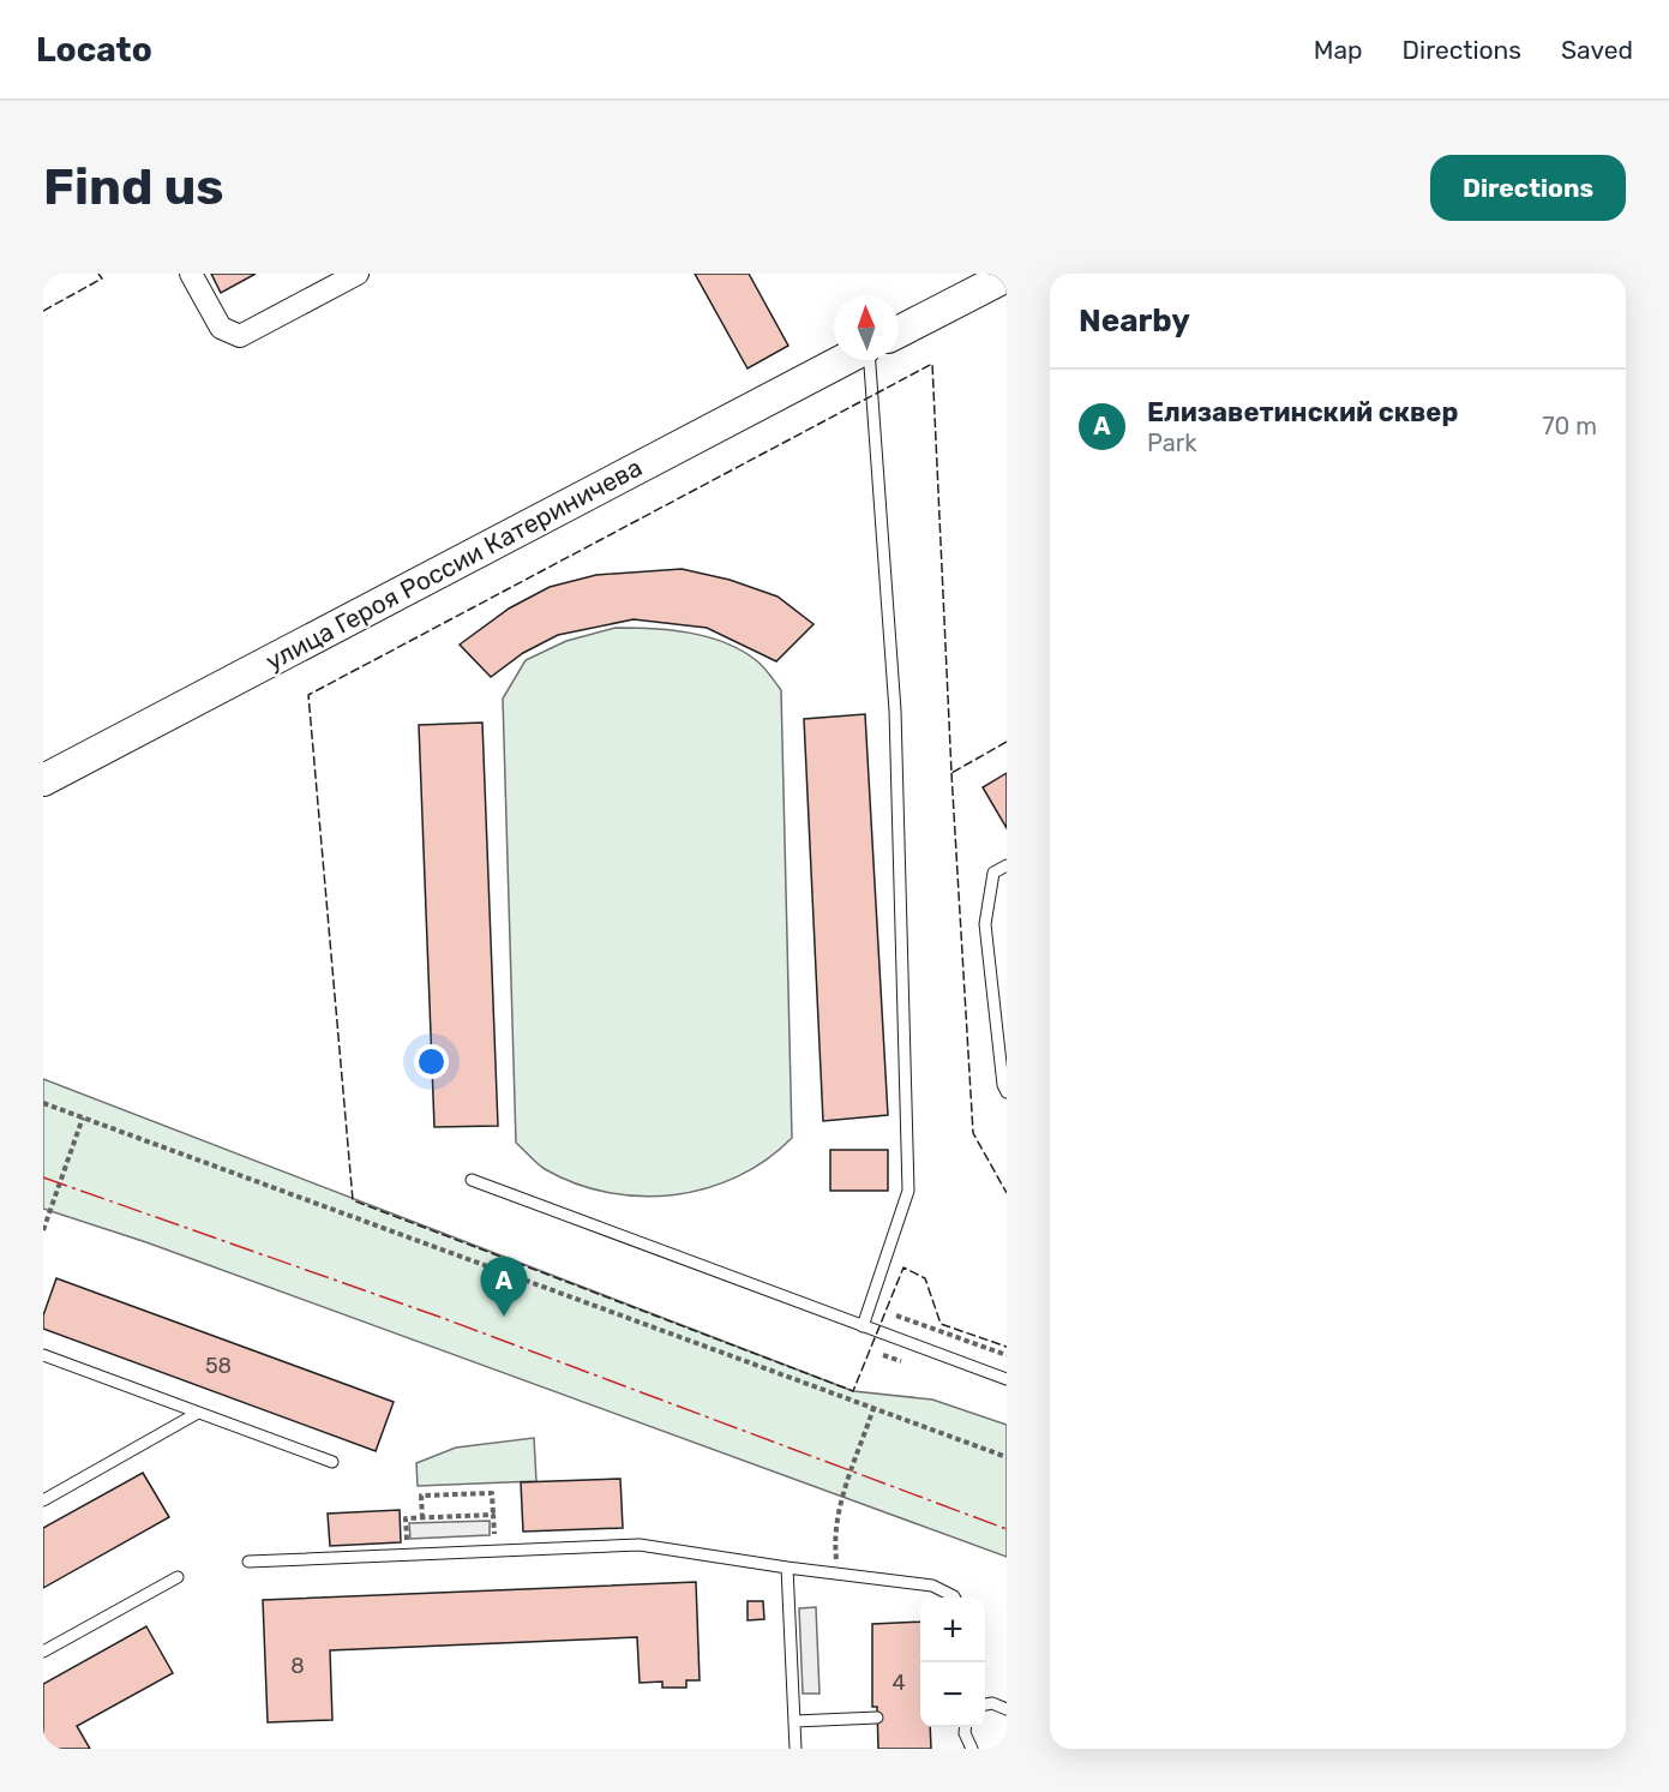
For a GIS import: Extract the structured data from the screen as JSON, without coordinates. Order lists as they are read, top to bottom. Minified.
{"streets":{"main road":["улица Героя России Катериничева"]},"house_numbers":["58","8","4"],"north":"top","page":{"header":"Locato","nav":["Map","Directions","Saved"],"buttons":"Directions","title":"Find us","heading":"Nearby","list":[{"mark":"A","name":"Елизаветинский сквер","note":"Park","value":"70 m"}],"pins":"A","map_buttons":["+","−"]}}
